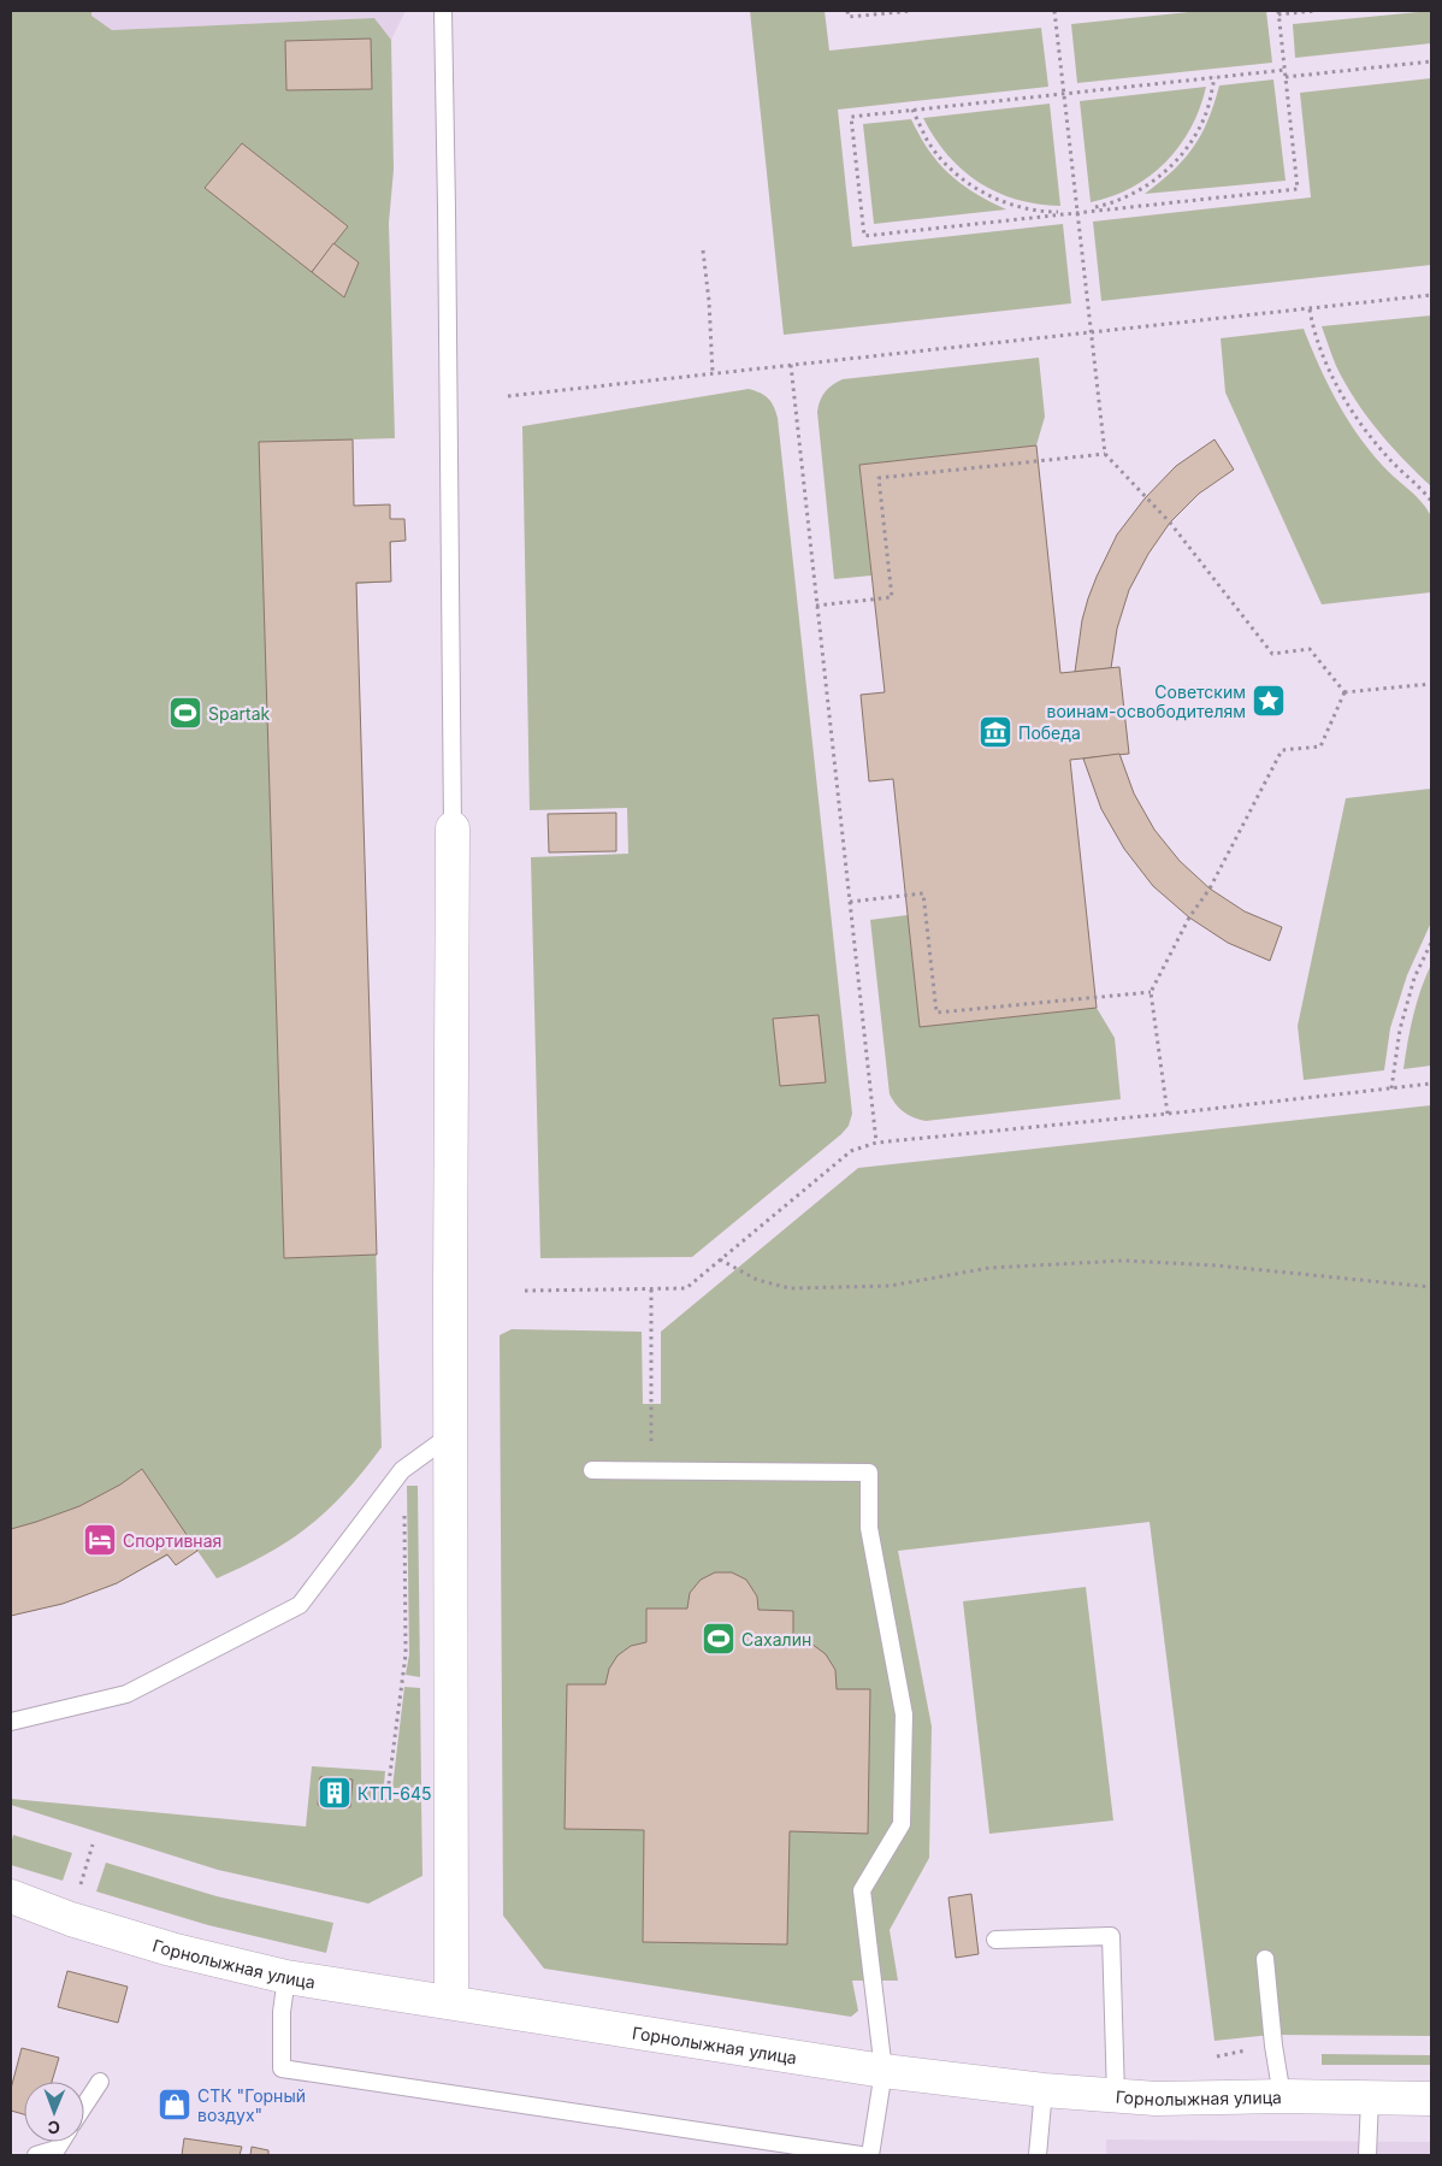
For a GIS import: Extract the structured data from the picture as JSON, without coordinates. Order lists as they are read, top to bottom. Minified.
{"streets":{"street":["Горнолыжная улица"]},"places":{"place":["Советским воинам-освободителям"],"sports":["Spartak","Сахалин"],"museum":["Победа"],"hotel":["Спортивная"],"building":["КТП-645"],"shop":["СТК \"Горный воздух\""]},"north":"bottom"}
